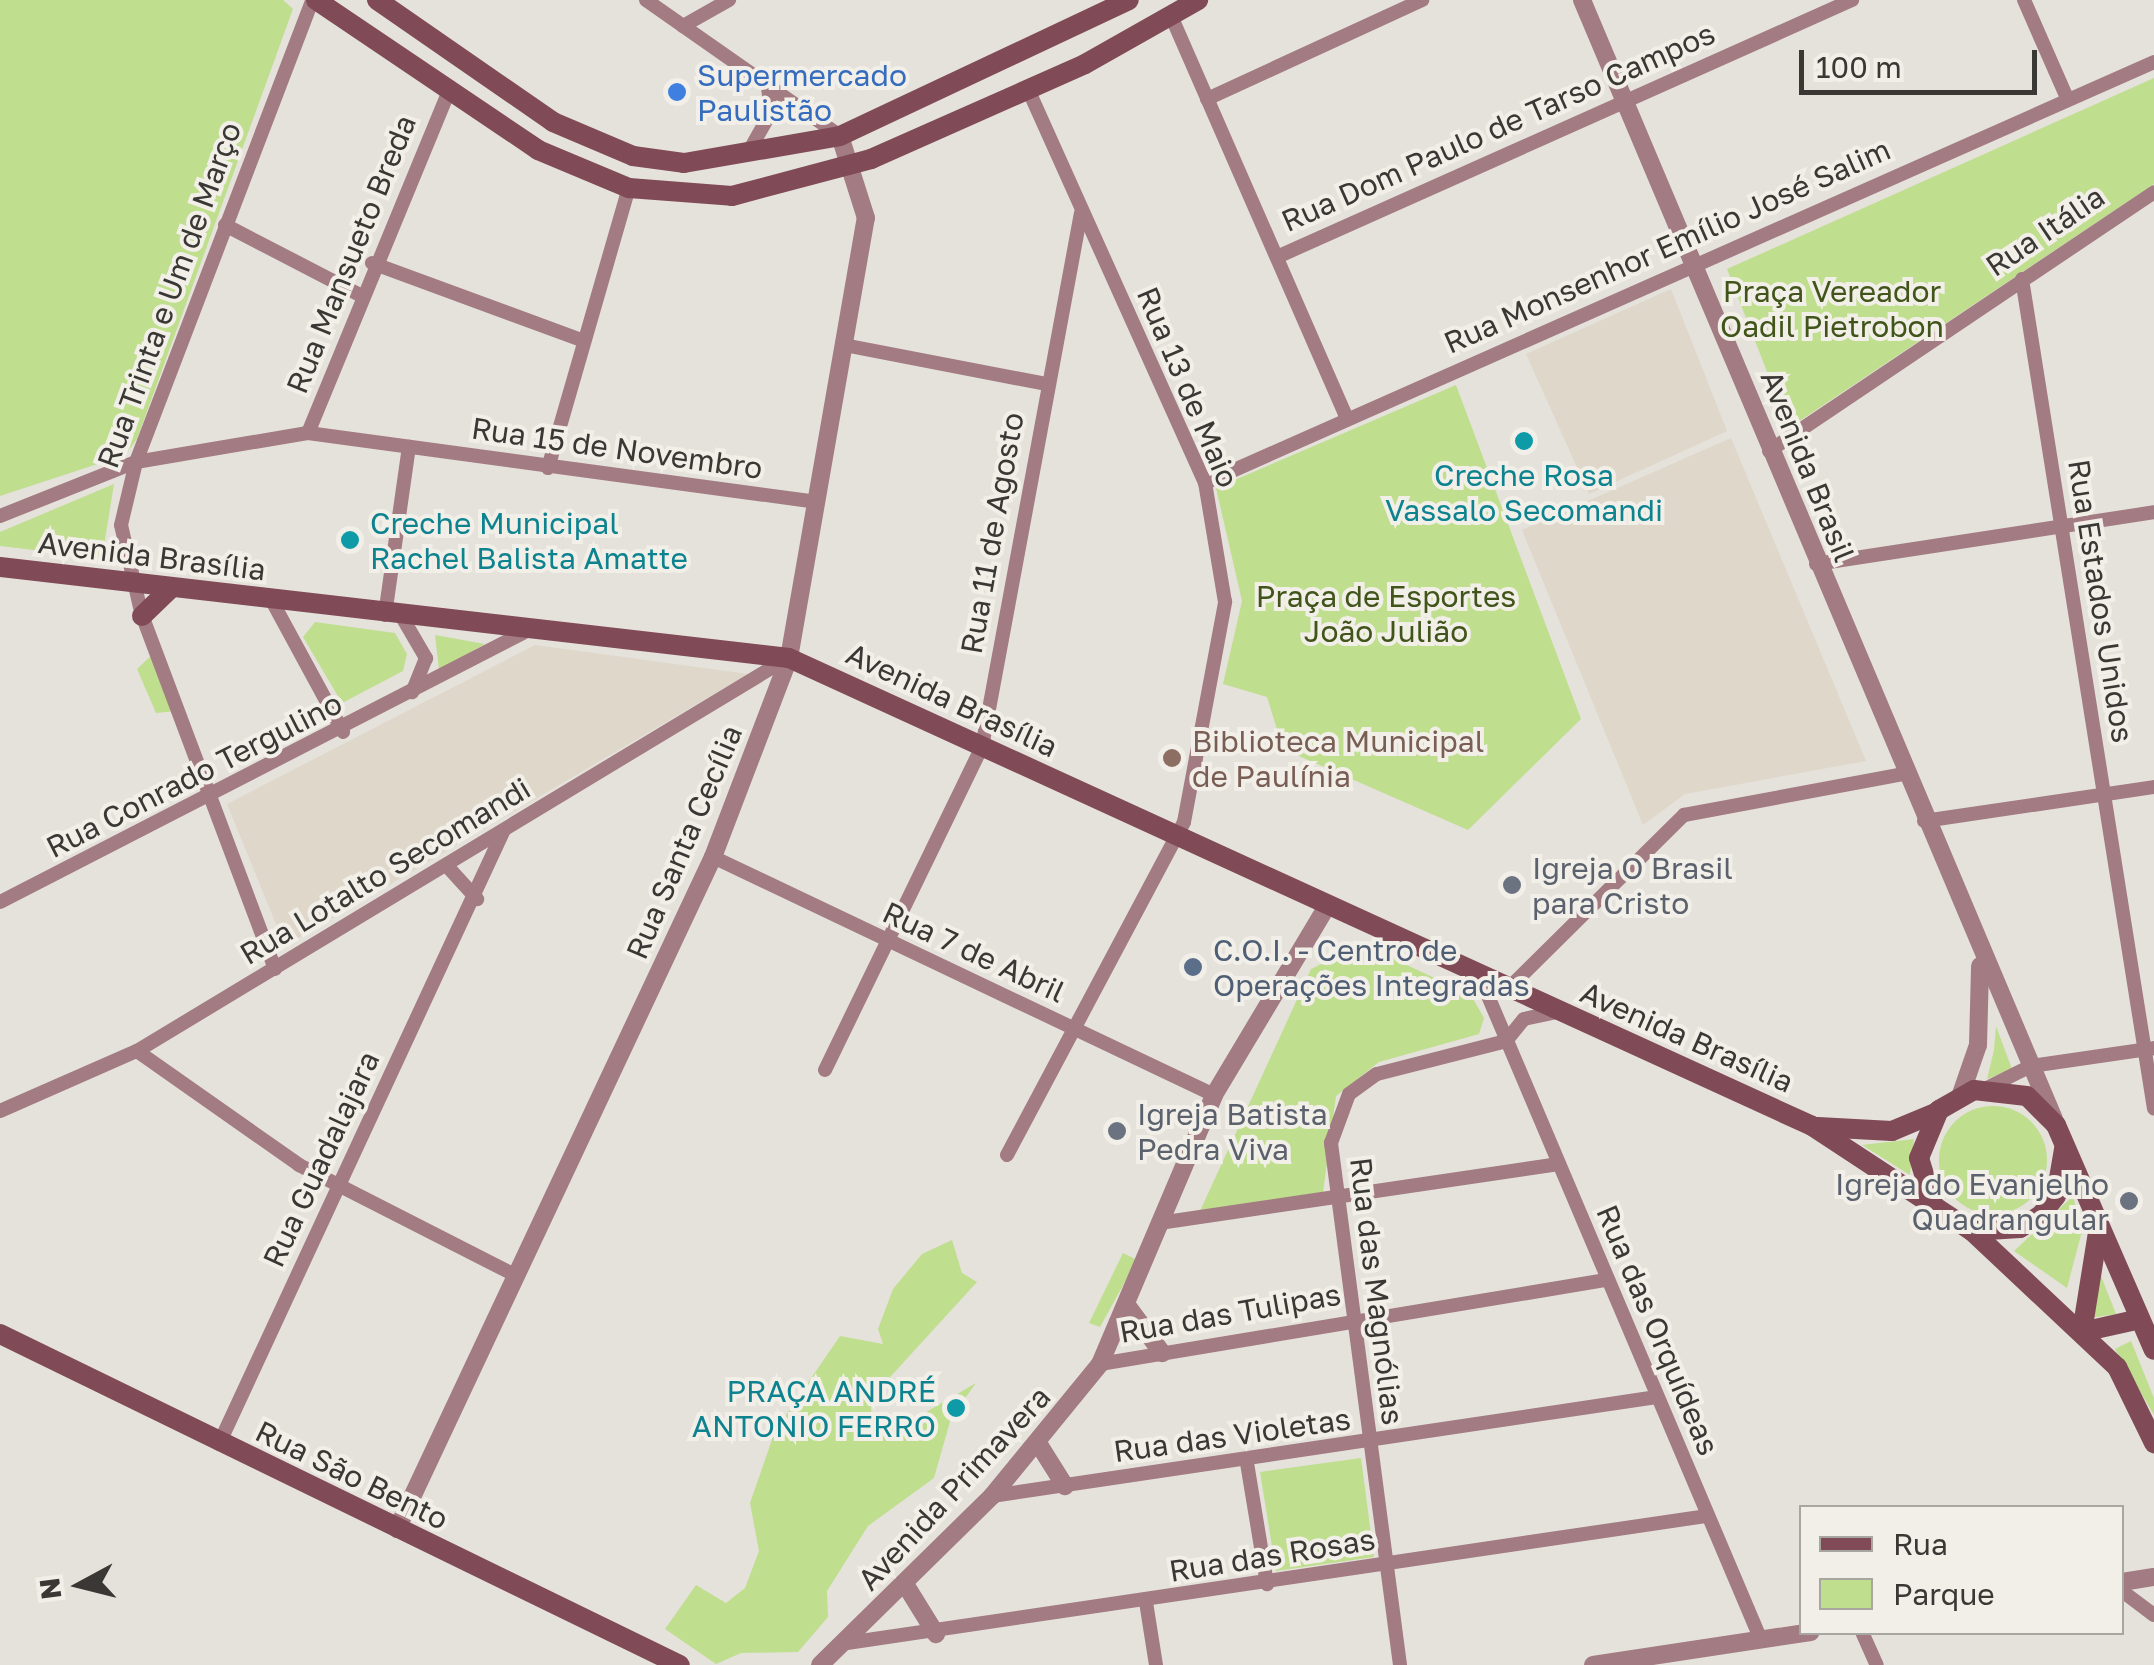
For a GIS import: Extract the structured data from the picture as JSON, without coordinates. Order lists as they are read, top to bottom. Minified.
{"streets":{"main road":["Avenida Brasil","Avenida Brasília","Rua São Bento"],"street":["Rua Dom Paulo de Tarso Campos","Rua Itália","Rua Monsenhor Emílio José Salim","Rua Mansueto Breda","Rua Trinta e Um de Março","Rua 13 de Maio","Rua 15 de Novembro","Rua 11 de Agosto","Rua Estados Unidos","Rua Conrado Tergulino","Rua Santa Cecília","Rua Lotalto Secomandi","Rua 7 de Abril","Rua Guadalajara","Rua das Magnólias","Rua das Tulipas","Rua das Orquídeas","Rua das Violetas","Avenida Primavera","Rua das Rosas"]},"crossings":[["Rua Dom Paulo de Tarso Campos","Avenida Brasil"],["Rua Itália","Avenida Brasil"],["Rua Itália","Rua Estados Unidos"],["Rua Monsenhor Emílio José Salim","Rua 13 de Maio"],["Rua Monsenhor Emílio José Salim","Avenida Brasil"],["Rua Mansueto Breda","Rua 15 de Novembro"],["Rua Trinta e Um de Março","Rua 15 de Novembro"],["Rua Trinta e Um de Março","Avenida Brasília"],["Rua Trinta e Um de Março","Rua Conrado Tergulino"],["Rua Trinta e Um de Março","Rua Lotalto Secomandi"],["Rua 13 de Maio","Rua 11 de Agosto"],["Rua 13 de Maio","Avenida Brasília"],["Rua 13 de Maio","Rua 7 de Abril"],["Rua 15 de Novembro","Rua Santa Cecília"],["Avenida Brasil","Avenida Brasília"],["Rua 11 de Agosto","Avenida Brasília"],["Rua 11 de Agosto","Rua 7 de Abril"],["Avenida Brasília","Rua Conrado Tergulino"],["Avenida Brasília","Rua Santa Cecília"],["Avenida Brasília","Rua Lotalto Secomandi"],["Avenida Brasília","Rua das Orquídeas"],["Avenida Brasília","Avenida Primavera"],["Rua Santa Cecília","Rua Lotalto Secomandi"],["Rua Santa Cecília","Rua 7 de Abril"],["Rua Santa Cecília","Rua São Bento"],["Rua Lotalto Secomandi","Rua Guadalajara"],["Rua 7 de Abril","Avenida Primavera"],["Rua Guadalajara","Rua São Bento"],["Rua das Magnólias","Rua das Tulipas"],["Rua das Magnólias","Rua das Orquídeas"],["Rua das Magnólias","Rua das Violetas"],["Rua das Magnólias","Rua das Rosas"],["Rua das Tulipas","Rua das Orquídeas"],["Rua das Tulipas","Avenida Primavera"],["Rua das Orquídeas","Rua das Violetas"],["Rua das Orquídeas","Rua das Rosas"],["Rua das Violetas","Avenida Primavera"],["Avenida Primavera","Rua das Rosas"]],"parks":["Praça Vereador Oadil Pietrobon","Praça de Esportes João Julião"],"places":["Supermercado Paulistão","Creche Rosa Vassalo Secomandi","Creche Municipal Rachel Balista Amatte","Biblioteca Municipal de Paulínia","Igreja O Brasil para Cristo","C.O.I. - Centro de Operações Integradas","Igreja Batista Pedra Viva","Igreja do Evanjelho Quadrangular","PRAÇA ANDRÉ ANTONIO FERRO"],"legend":["Rua","Parque"],"scale_bar":"100 m","north":"left"}
